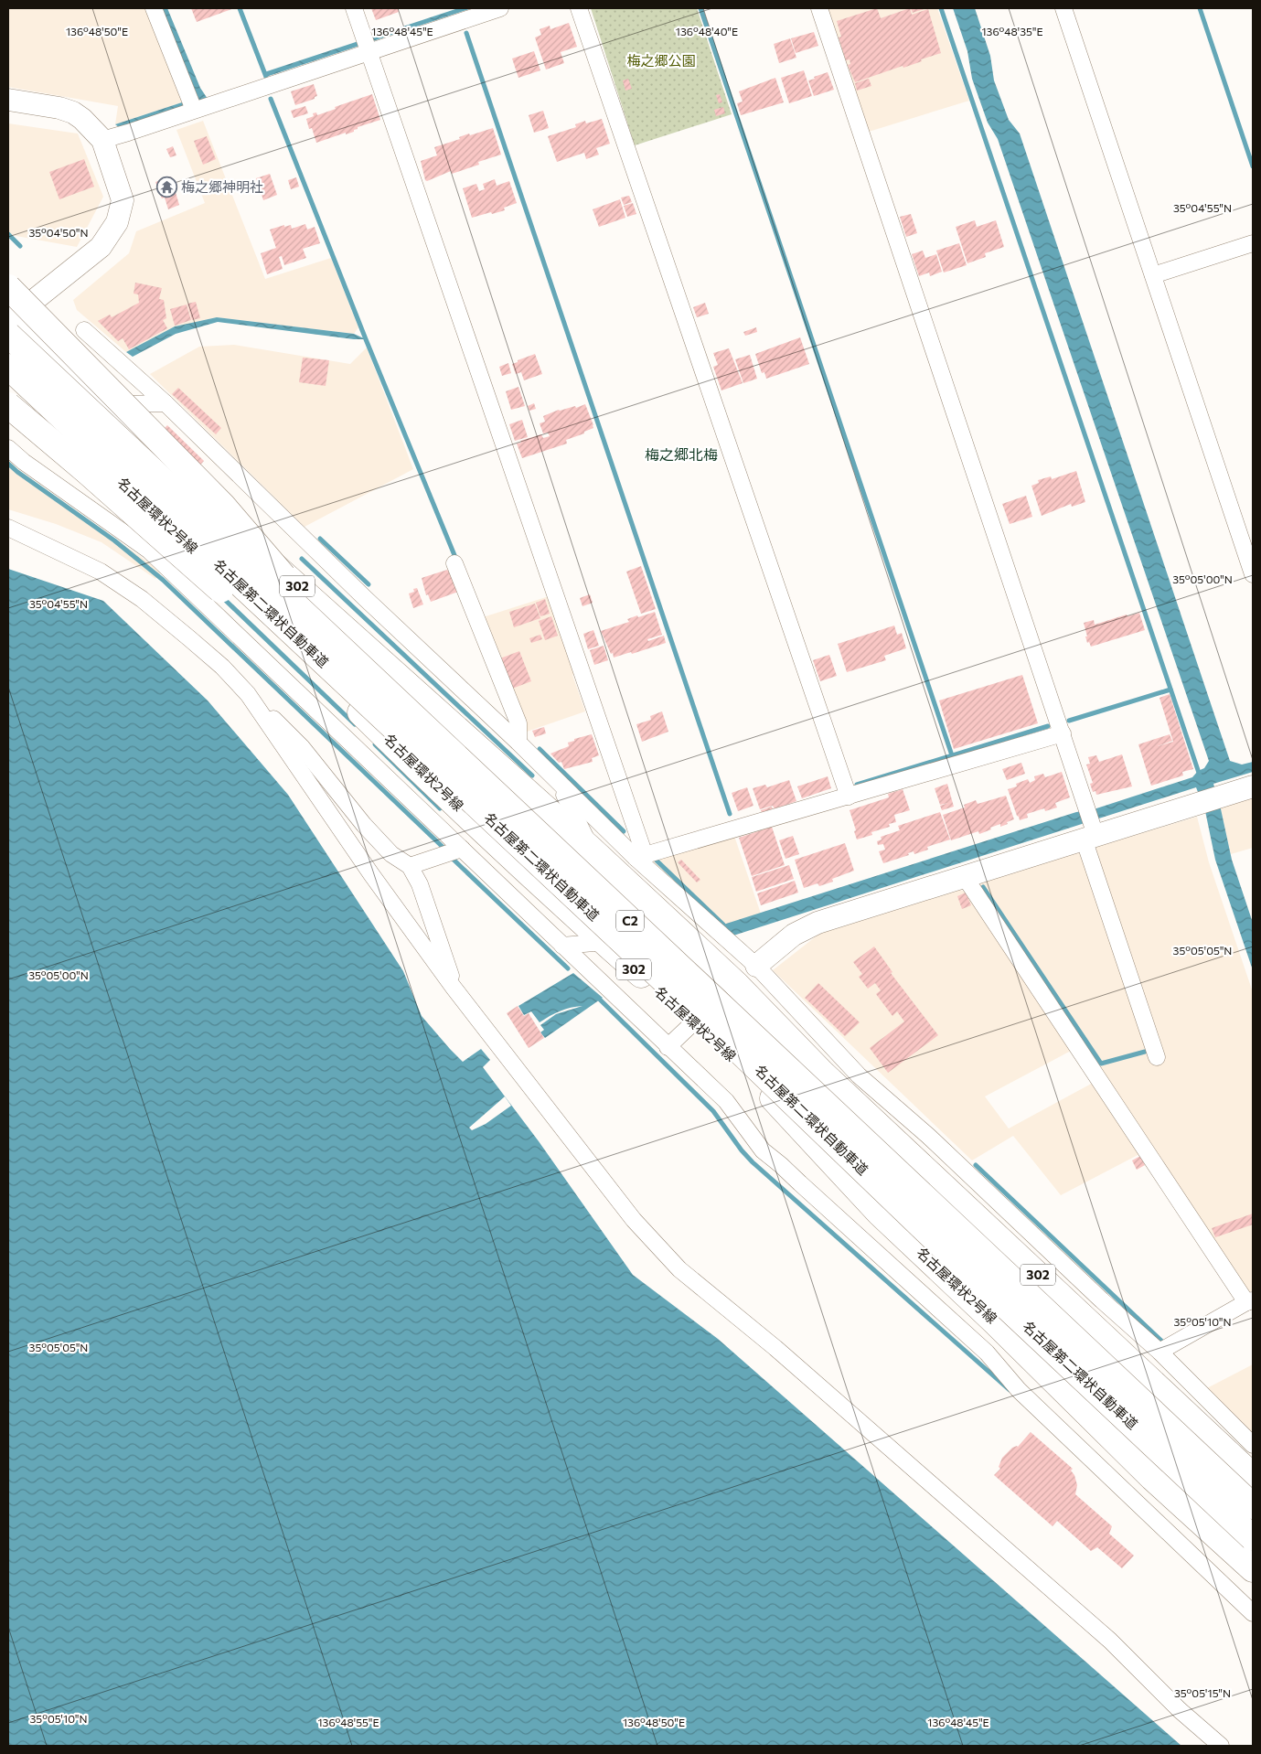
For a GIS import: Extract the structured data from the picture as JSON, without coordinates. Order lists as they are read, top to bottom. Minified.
{"streets":{"highway":["名古屋環状2号線","302","名古屋第二環状自動車道","C2"]},"crossings":[["302","名古屋第二環状自動車道"]],"districts":["梅之郷北梅"],"parks":["梅之郷公園"],"places":{"temple":["梅之郷神明社"]},"coordinates":["136°48'50\"E","136°48'45\"E","136°48'40\"E","136°48'35\"E","35°04'55\"N","35°04'50\"N","35°05'00\"N","35°05'05\"N","35°05'10\"N","35°05'15\"N","136°48'55\"E"]}
